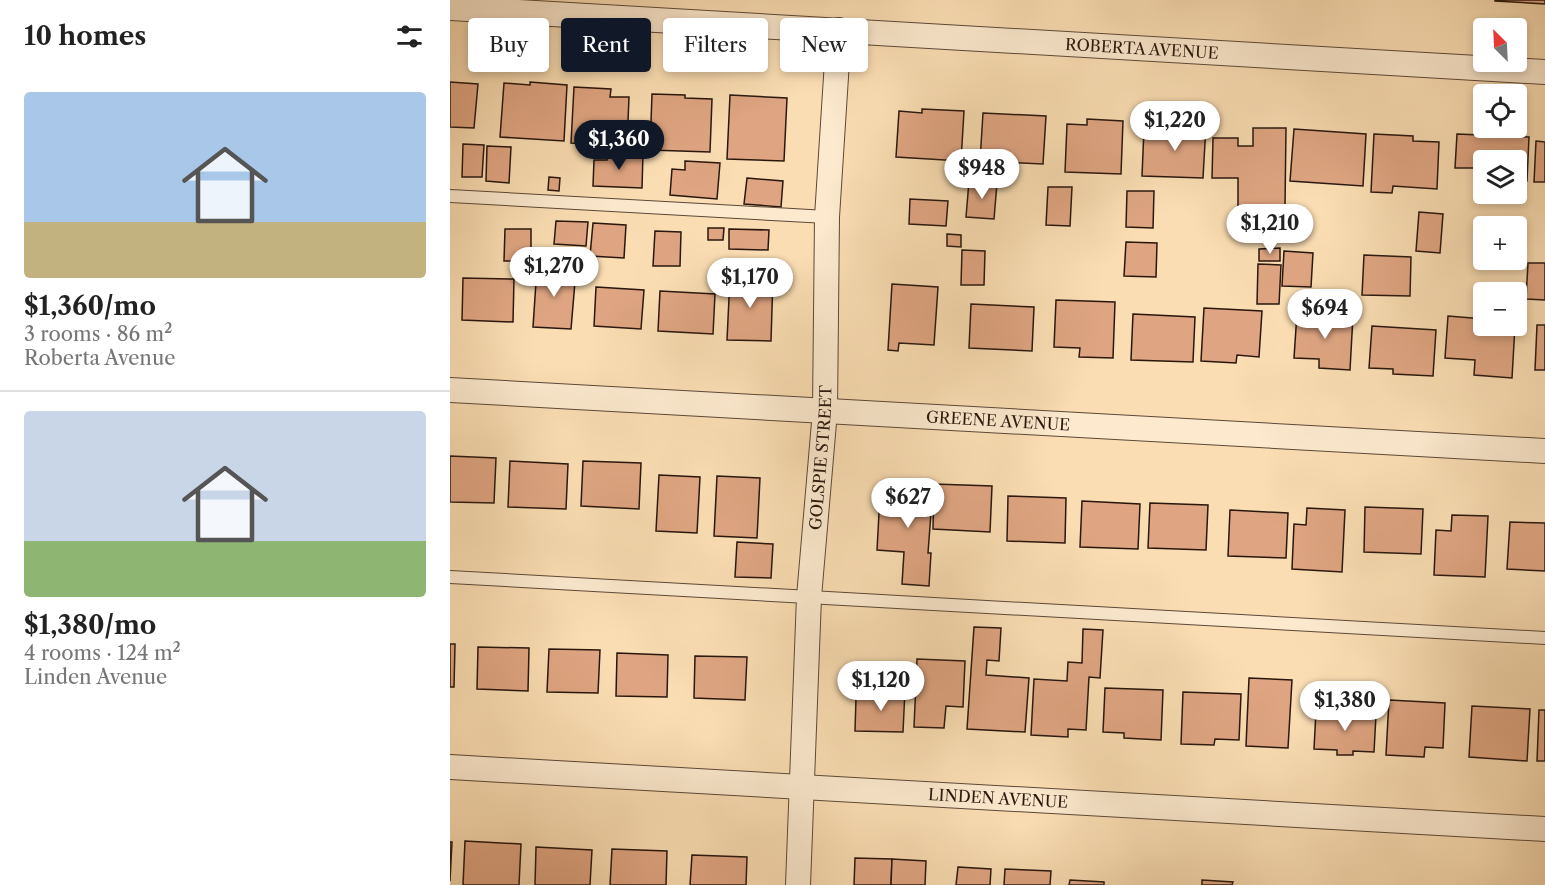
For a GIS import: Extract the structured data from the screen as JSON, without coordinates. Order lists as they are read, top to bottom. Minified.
{"streets":{"street":["ROBERTA AVENUE","GREENE AVENUE","GOLSPIE STREET","LINDEN AVENUE"]},"crossings":[["GREENE AVENUE","GOLSPIE STREET"],["GOLSPIE STREET","LINDEN AVENUE"]],"north":"top left","page":{"heading":"10 homes","map_buttons":["+","−"],"chip":["Buy","Rent","Filters","New"],"list":[{"name":"$1,360/mo","note":"3 rooms · 86 m² · Roberta Avenue"},{"name":"$1,380/mo","note":"4 rooms · 124 m² · Linden Avenue"}],"price":["$1,220","$1,360","$948","$1,210","$1,270","$1,170","$694","$627","$1,120","$1,380"]}}
